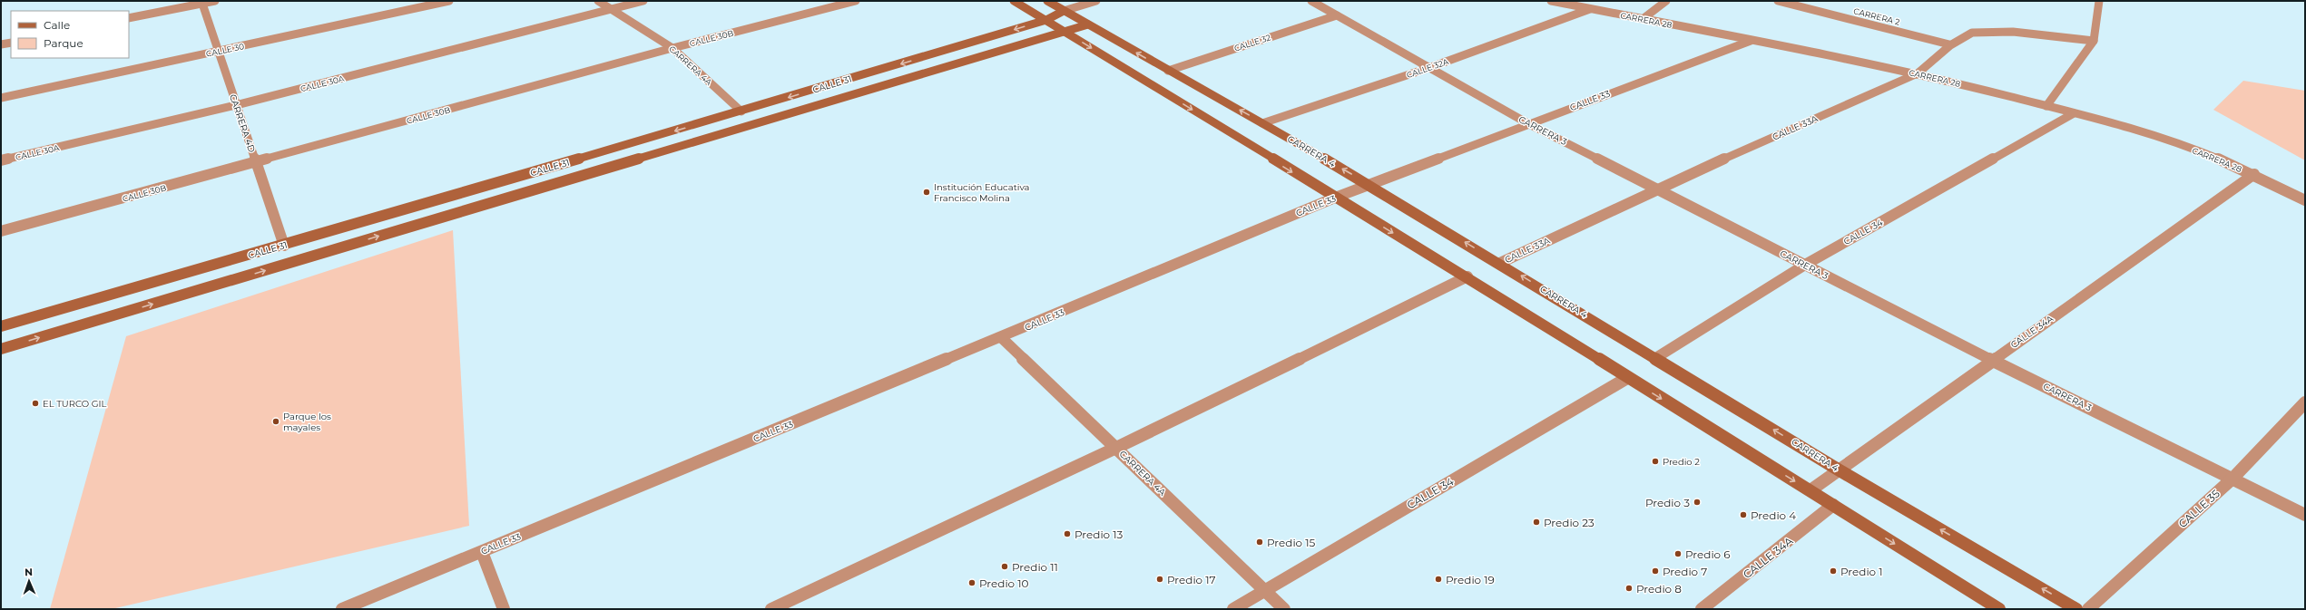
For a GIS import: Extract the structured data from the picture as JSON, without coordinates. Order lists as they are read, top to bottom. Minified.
{"streets":{"main road":["CALLE 31","CARRERA 4"],"street":["CARRERA 2","CARRERA 28","CALLE 30B","CALLE 32","CALLE 30","CARRERA 4A","CALLE 32A","CALLE 30A","CALLE 33","CARRERA 4D","CALLE 33A","CARRERA 3","CALLE 34","CALLE 34A","CALLE 35"]},"crossings":[["CARRERA 2","CALLE 33A"],["CARRERA 28","CALLE 32A"],["CARRERA 28","CALLE 33"],["CARRERA 28","CALLE 33A"],["CARRERA 28","CALLE 34"],["CARRERA 28","CALLE 34A"],["CALLE 30B","CARRERA 4A"],["CALLE 30B","CARRERA 4D"],["CALLE 32","CARRERA 3"],["CALLE 32","CARRERA 4"],["CALLE 30","CARRERA 4D"],["CARRERA 4A","CALLE 30A"],["CARRERA 4A","CALLE 31"],["CARRERA 4A","CALLE 33"],["CARRERA 4A","CALLE 34"],["CALLE 32A","CARRERA 3"],["CALLE 32A","CARRERA 4"],["CALLE 30A","CARRERA 4D"],["CALLE 31","CARRERA 4D"],["CALLE 31","CARRERA 4"],["CALLE 33","CARRERA 3"],["CALLE 33","CARRERA 4"],["CALLE 33A","CARRERA 3"],["CALLE 33A","CARRERA 4"],["CARRERA 3","CALLE 34"],["CARRERA 3","CALLE 34A"],["CARRERA 3","CALLE 35"],["CARRERA 4","CALLE 34"],["CARRERA 4","CALLE 34A"]],"places":["Institución Educativa Francisco Molina","EL TURCO GIL","Parque los mayales","Predio 2","Predio 3","Predio 4","Predio 23","Predio 13","Predio 15","Predio 6","Predio 11","Predio 7","Predio 1","Predio 17","Predio 19","Predio 10","Predio 8"],"legend":["Calle","Parque"],"north":"top"}
